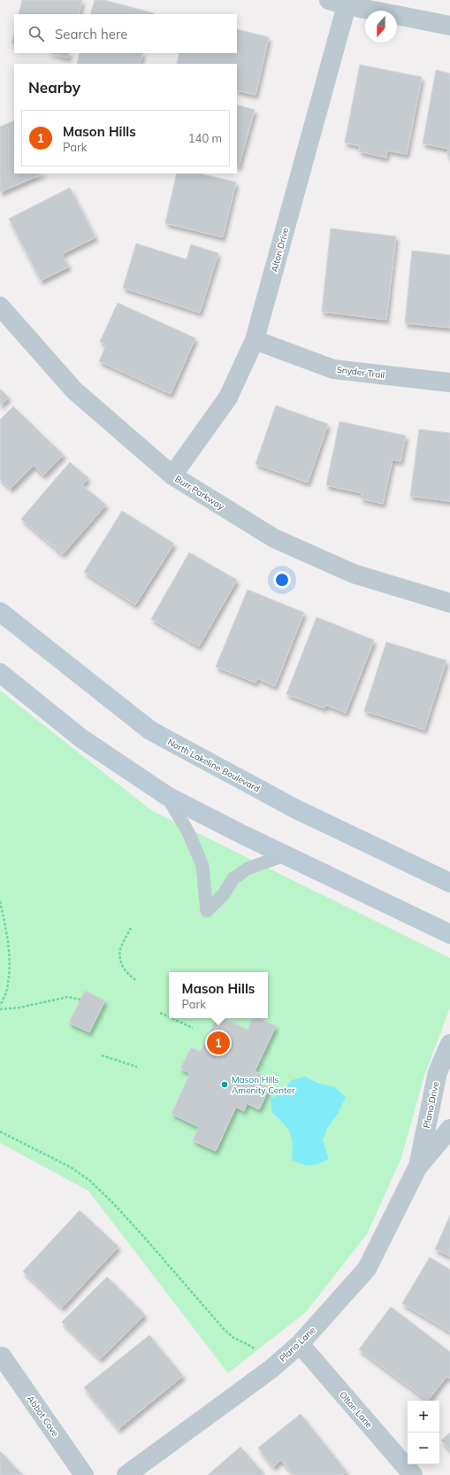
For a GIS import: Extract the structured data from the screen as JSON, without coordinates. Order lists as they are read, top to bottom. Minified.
{"streets":{"main road":["North Lakeline Boulevard"],"street":["Alton Drive","Snyder Trail","Burr Parkway","Plano Drive","Plano Lane","Olton Lane","Abbot Cove"]},"crossings":[["Alton Drive","Snyder Trail"],["Alton Drive","Burr Parkway"],["Plano Drive","Plano Lane"],["Plano Lane","Olton Lane"]],"places":["Mason Hills Amenity Center"],"north":"bottom","page":{"search":"Search here","heading":"Nearby","list":[{"mark":"1","name":"Mason Hills","note":"Park","value":"140 m"}],"popup":["Mason Hills","Park"],"pins":"1","map_buttons":["+","−"]}}
